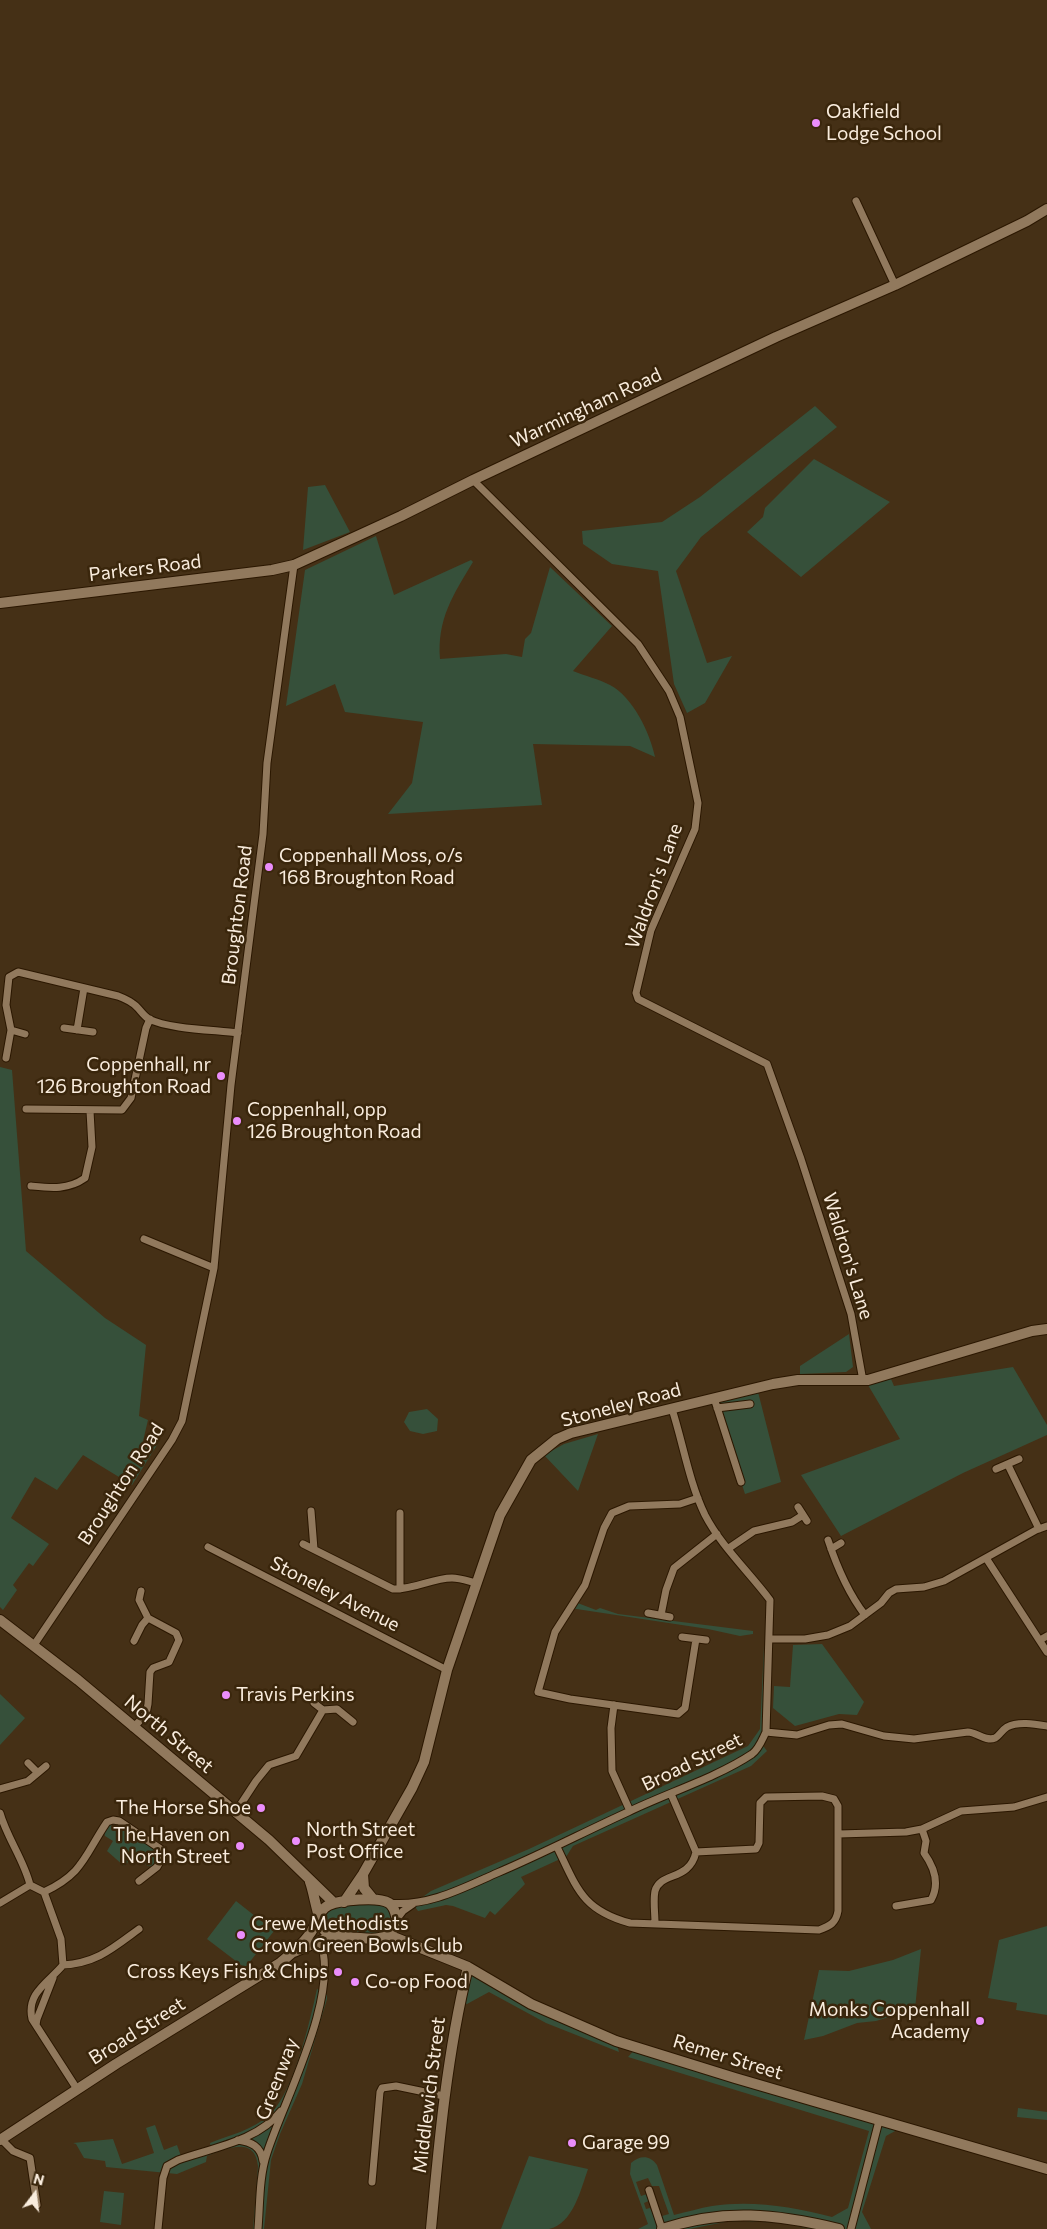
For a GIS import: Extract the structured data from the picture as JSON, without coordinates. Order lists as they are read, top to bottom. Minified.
{"streets":{"street":["Warmingham Road","Parkers Road","Waldron's Lane","Broughton Road","Stoneley Road","Stoneley Avenue","North Street","Broad Street","Remer Street","Greenway","Middlewich Street"]},"crossings":[["Warmingham Road","Parkers Road"],["Warmingham Road","Waldron's Lane"],["Warmingham Road","Broughton Road"],["Parkers Road","Broughton Road"],["Waldron's Lane","Stoneley Road"],["Broughton Road","North Street"],["Stoneley Road","Stoneley Avenue"],["Stoneley Road","North Street"],["Stoneley Road","Broad Street"],["North Street","Broad Street"],["Broad Street","Greenway"],["Remer Street","Middlewich Street"]],"places":["Oakfield Lodge School","Coppenhall Moss, o/s 168 Broughton Road","Coppenhall, nr 126 Broughton Road","Coppenhall, opp 126 Broughton Road","Travis Perkins","The Horse Shoe","North Street Post Office","The Haven on North Street","Crewe Methodists Crown Green Bowls Club","Cross Keys Fish & Chips","Co-op Food","Monks Coppenhall Academy","Garage 99"],"north":"top"}
